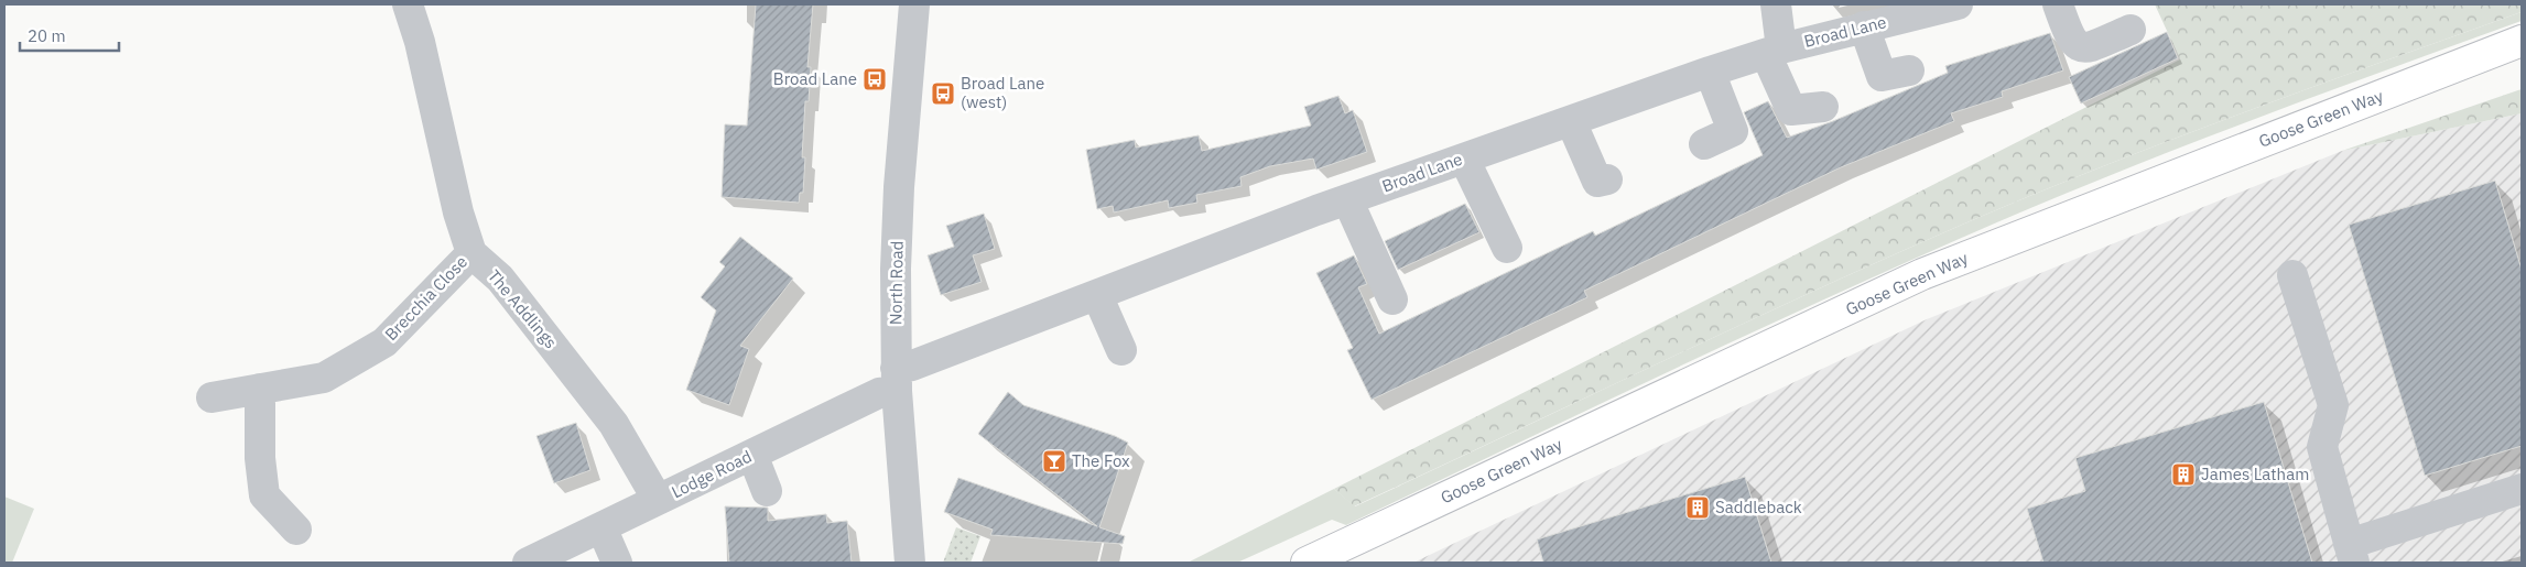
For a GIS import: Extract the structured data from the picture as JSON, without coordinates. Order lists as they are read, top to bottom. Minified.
{"streets":{"main road":["Goose Green Way"],"street":["Broad Lane","North Road","Brecchia Close","The Addlings","Lodge Road"]},"crossings":[["Broad Lane","North Road"],["Broad Lane","Lodge Road"],["North Road","Lodge Road"],["Brecchia Close","The Addlings"],["The Addlings","Lodge Road"]],"places":{"bus stop":["Broad Lane","Broad Lane (west)"],"bar":["The Fox"],"building":["James Latham","Saddleback"]},"scale_bar":"20 m"}
